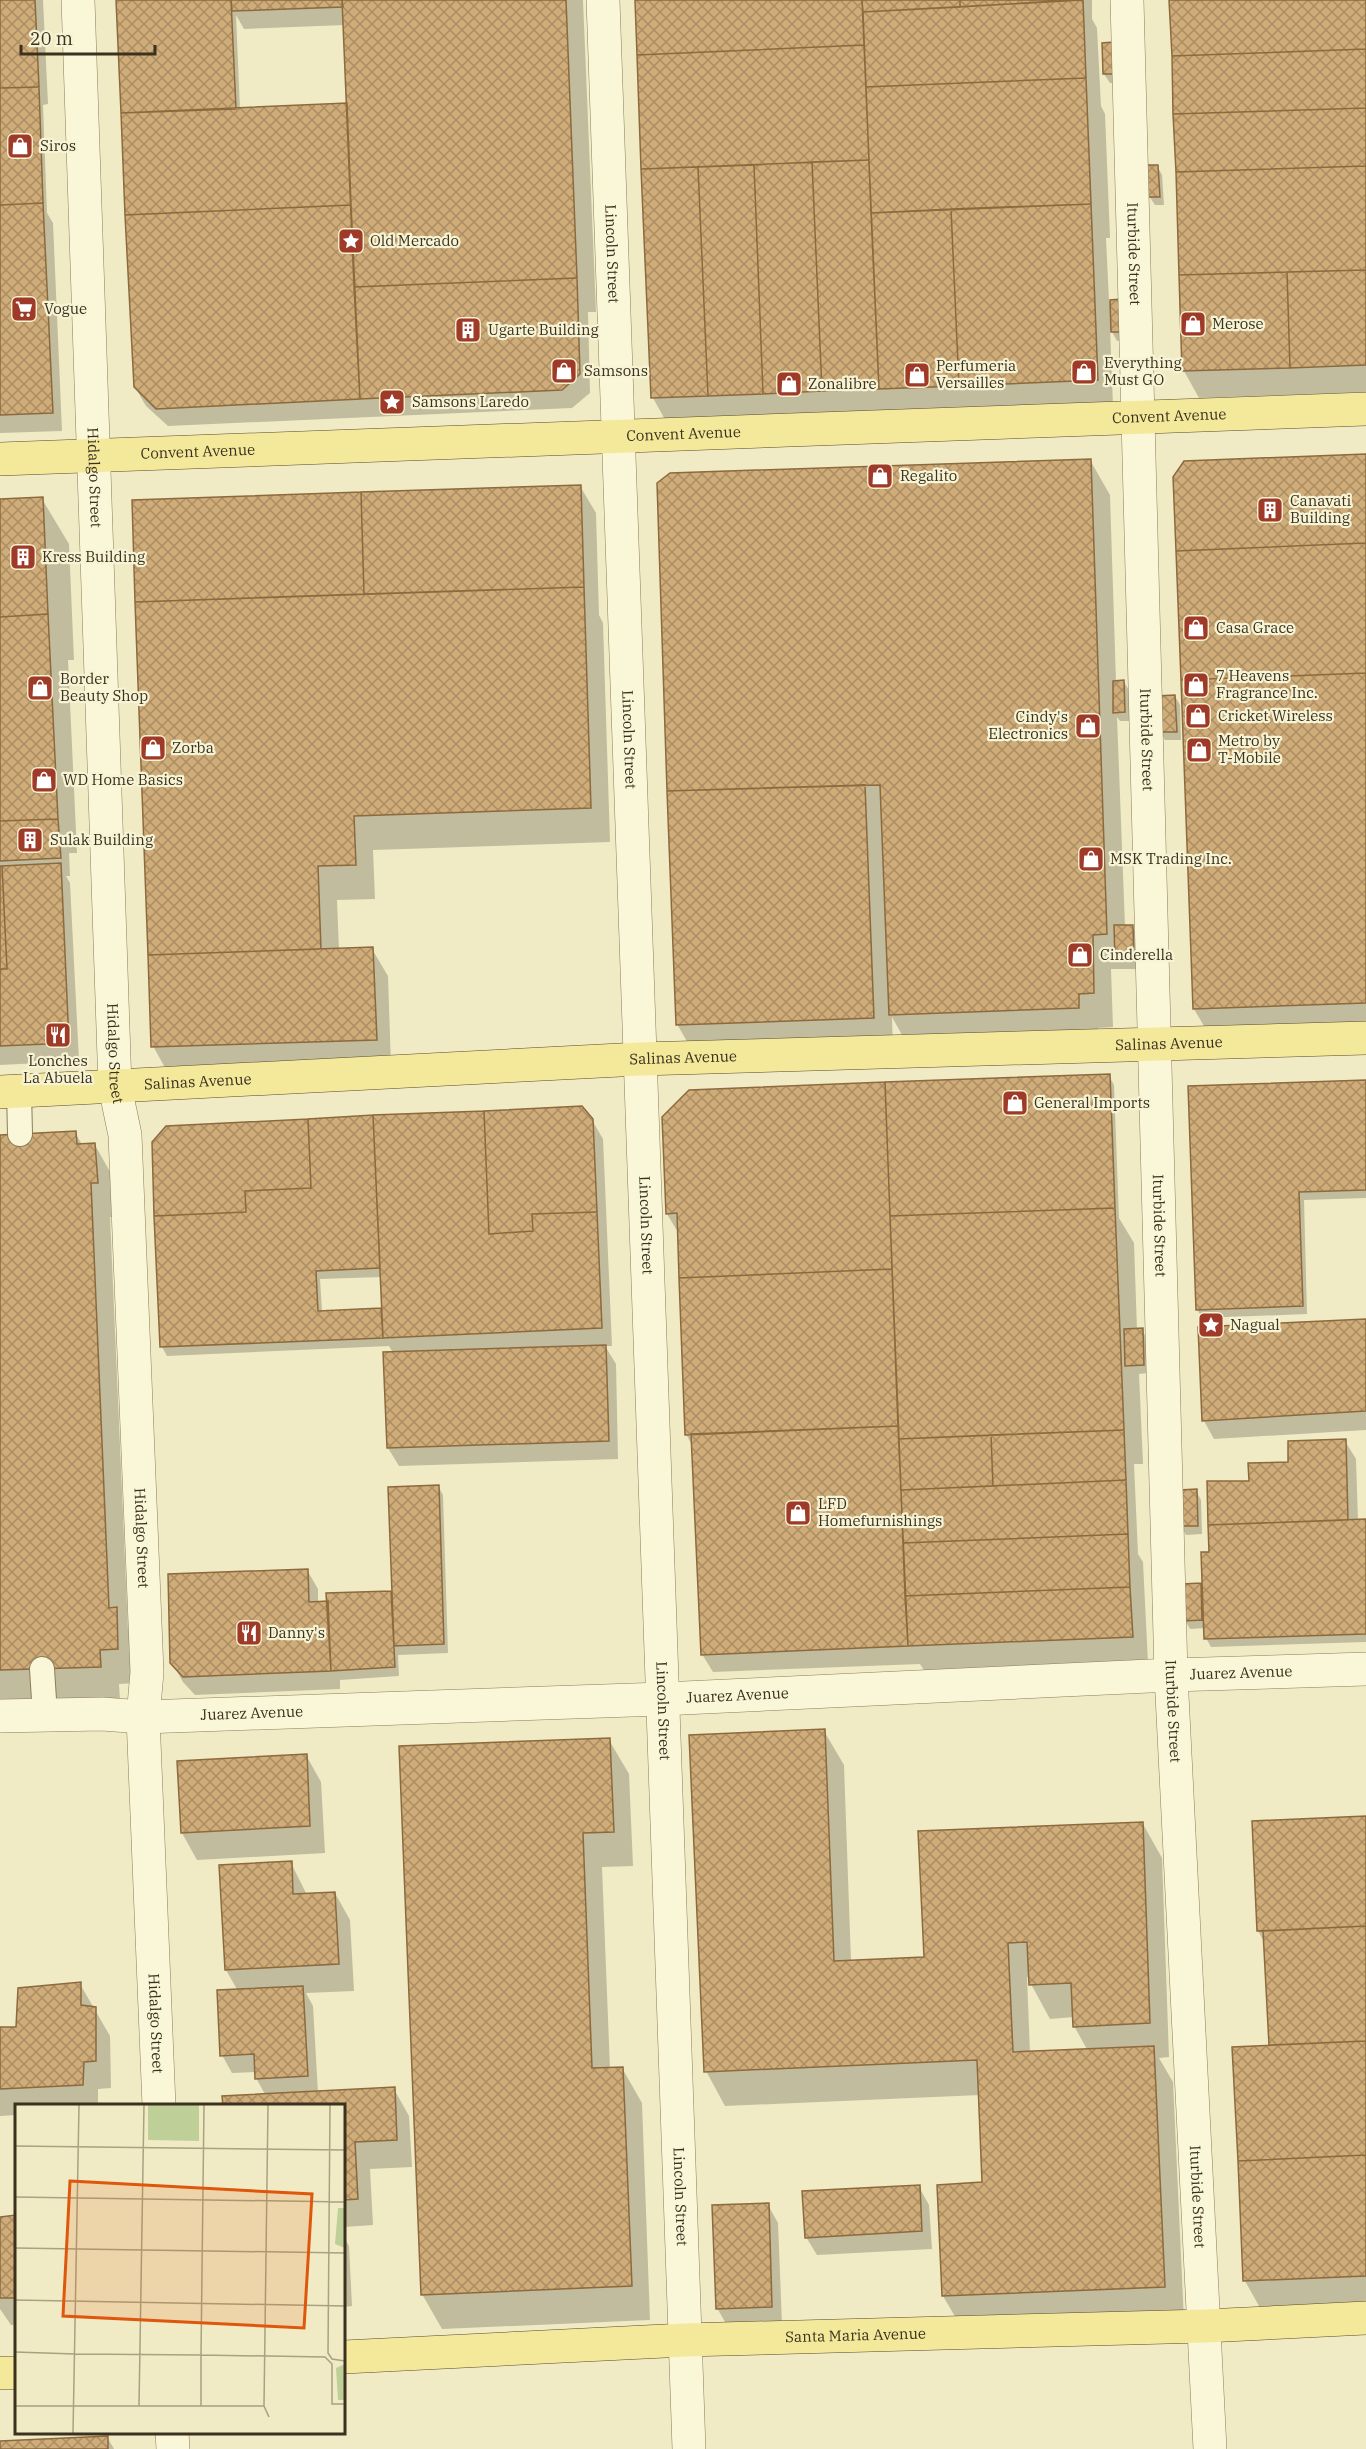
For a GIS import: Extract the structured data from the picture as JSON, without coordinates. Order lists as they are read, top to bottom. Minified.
{"streets":{"main road":["Convent Avenue","Salinas Avenue","Santa Maria Avenue"],"street":["Lincoln Street","Iturbide Street","Hidalgo Street","Juarez Avenue"]},"crossings":[["Lincoln Street","Convent Avenue"],["Lincoln Street","Salinas Avenue"],["Lincoln Street","Juarez Avenue"],["Lincoln Street","Santa Maria Avenue"],["Iturbide Street","Convent Avenue"],["Iturbide Street","Salinas Avenue"],["Iturbide Street","Juarez Avenue"],["Iturbide Street","Santa Maria Avenue"],["Convent Avenue","Hidalgo Street"],["Hidalgo Street","Salinas Avenue"],["Hidalgo Street","Juarez Avenue"]],"places":{"shop":["Siros","Merose","Samsons","Everything Must GO","Perfumeria Versailles","Zonalibre","Regalito","Casa Grace","7 Heavens Fragrance Inc.","Border Beauty Shop","Cricket Wireless","Cindy's Electronics","Zorba","Metro by T-Mobile","WD Home Basics","MSK Trading Inc.","Cinderella","General Imports","LFD Homefurnishings"],"place":["Old Mercado","Samsons Laredo","Nagual"],"supermarket":["Vogue"],"building":["Ugarte Building","Canavati Building","Kress Building","Sulak Building"],"restaurant":["Lonches La Abuela","Danny's"]},"scale_bar":"20 m"}
